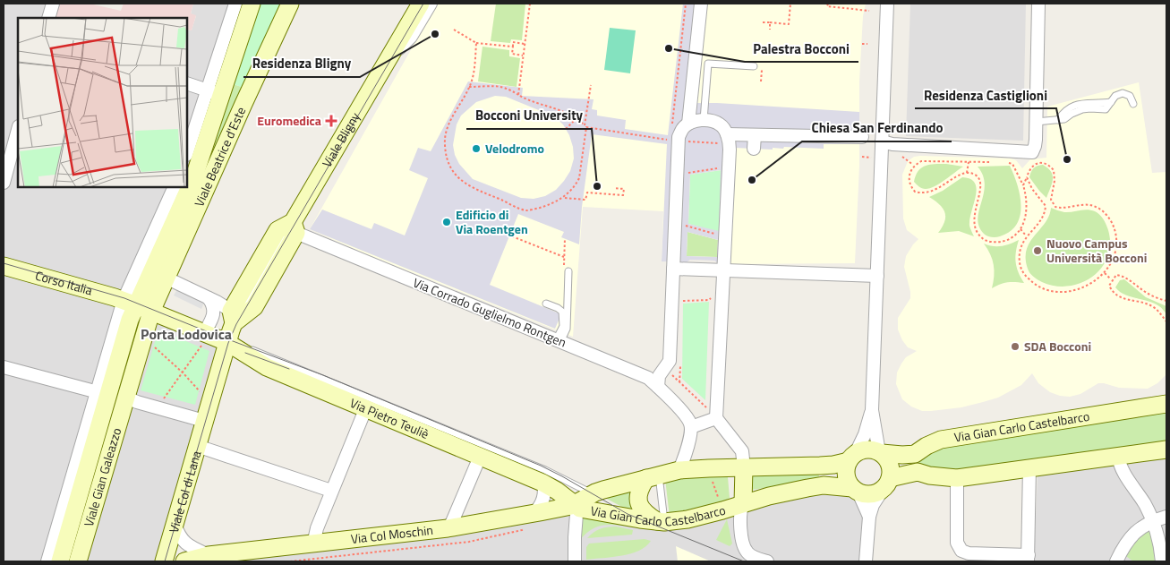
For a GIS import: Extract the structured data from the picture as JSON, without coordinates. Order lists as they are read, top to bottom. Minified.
{"streets":{"main road":["Viale Bligny","Viale Beatrice d'Este","Corso Italia","Via Pietro Teuliè","Via Gian Carlo Castelbarco","Viale Gian Galeazzo","Viale Col di Lana","Via Col Moschin"],"street":["Via Corrado Guglielmo Rontgen"]},"crossings":[["Viale Bligny","Via Corrado Guglielmo Rontgen"],["Viale Bligny","Viale Col di Lana"],["Viale Beatrice d'Este","Corso Italia"],["Viale Beatrice d'Este","Viale Gian Galeazzo"],["Corso Italia","Via Pietro Teuliè"],["Corso Italia","Viale Gian Galeazzo"],["Via Pietro Teuliè","Via Gian Carlo Castelbarco"],["Via Pietro Teuliè","Viale Col di Lana"],["Via Pietro Teuliè","Via Col Moschin"],["Via Gian Carlo Castelbarco","Via Col Moschin"]],"districts":["Porta Lodovica"],"places":{"other":["Residenza Bligny","Palestra Bocconi","Velodromo","Residenza Castiglioni","Chiesa San Ferdinando","Bocconi University","Edificio di Via Roentgen","Nuovo Campus Università Bocconi","SDA Bocconi"],"health":["Euromedica"]}}
